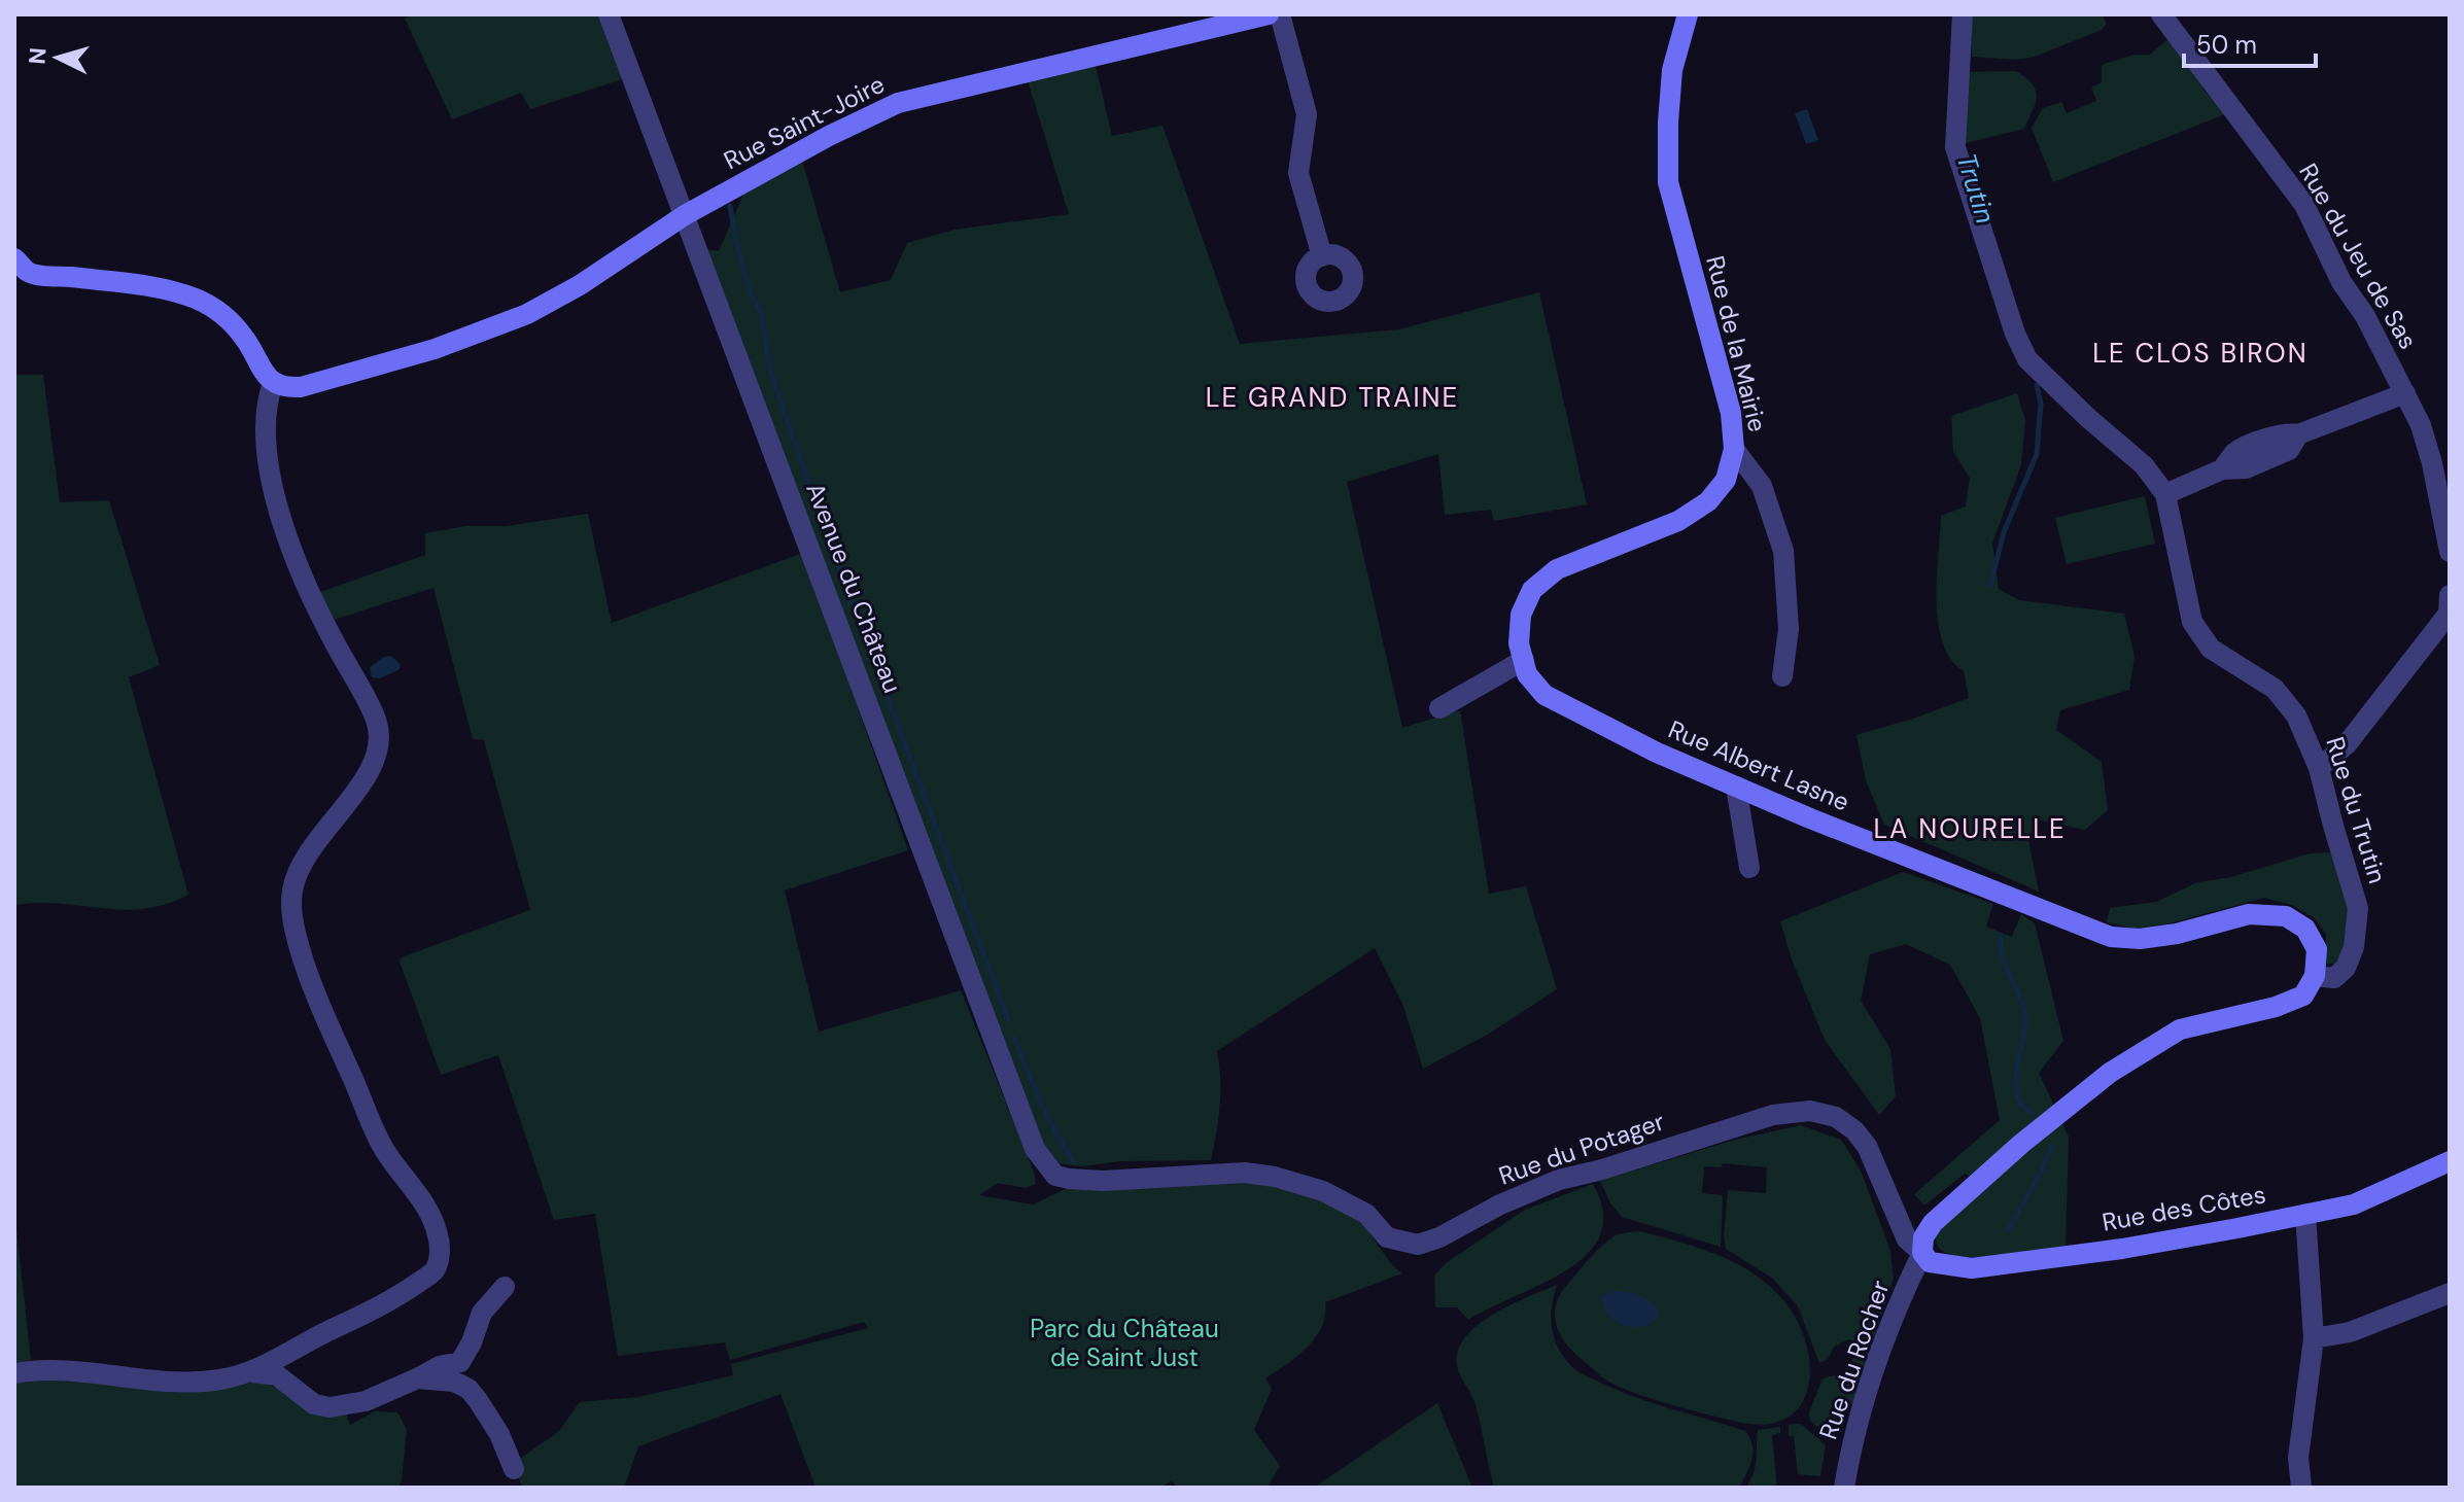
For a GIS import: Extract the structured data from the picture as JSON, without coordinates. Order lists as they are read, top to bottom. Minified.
{"streets":{"street":["Rue Saint-Joire","Rue du Jeu de Sas","Rue de la Mairie","Avenue du Château","Rue Albert Lasne","Rue du Trutin","Rue du Potager","Rue des Côtes","Rue du Rocher"]},"crossings":[["Rue Saint-Joire","Avenue du Château"],["Rue de la Mairie","Rue Albert Lasne"],["Avenue du Château","Rue du Potager"],["Rue Albert Lasne","Rue du Trutin"],["Rue du Potager","Rue des Côtes"],["Rue du Potager","Rue du Rocher"],["Rue des Côtes","Rue du Rocher"]],"districts":["LE CLOS BIRON","LE GRAND TRAINE","LA NOURELLE"],"water":["Trutin"],"parks":["Parc du Château de Saint Just"],"scale_bar":"50 m","north":"left"}
